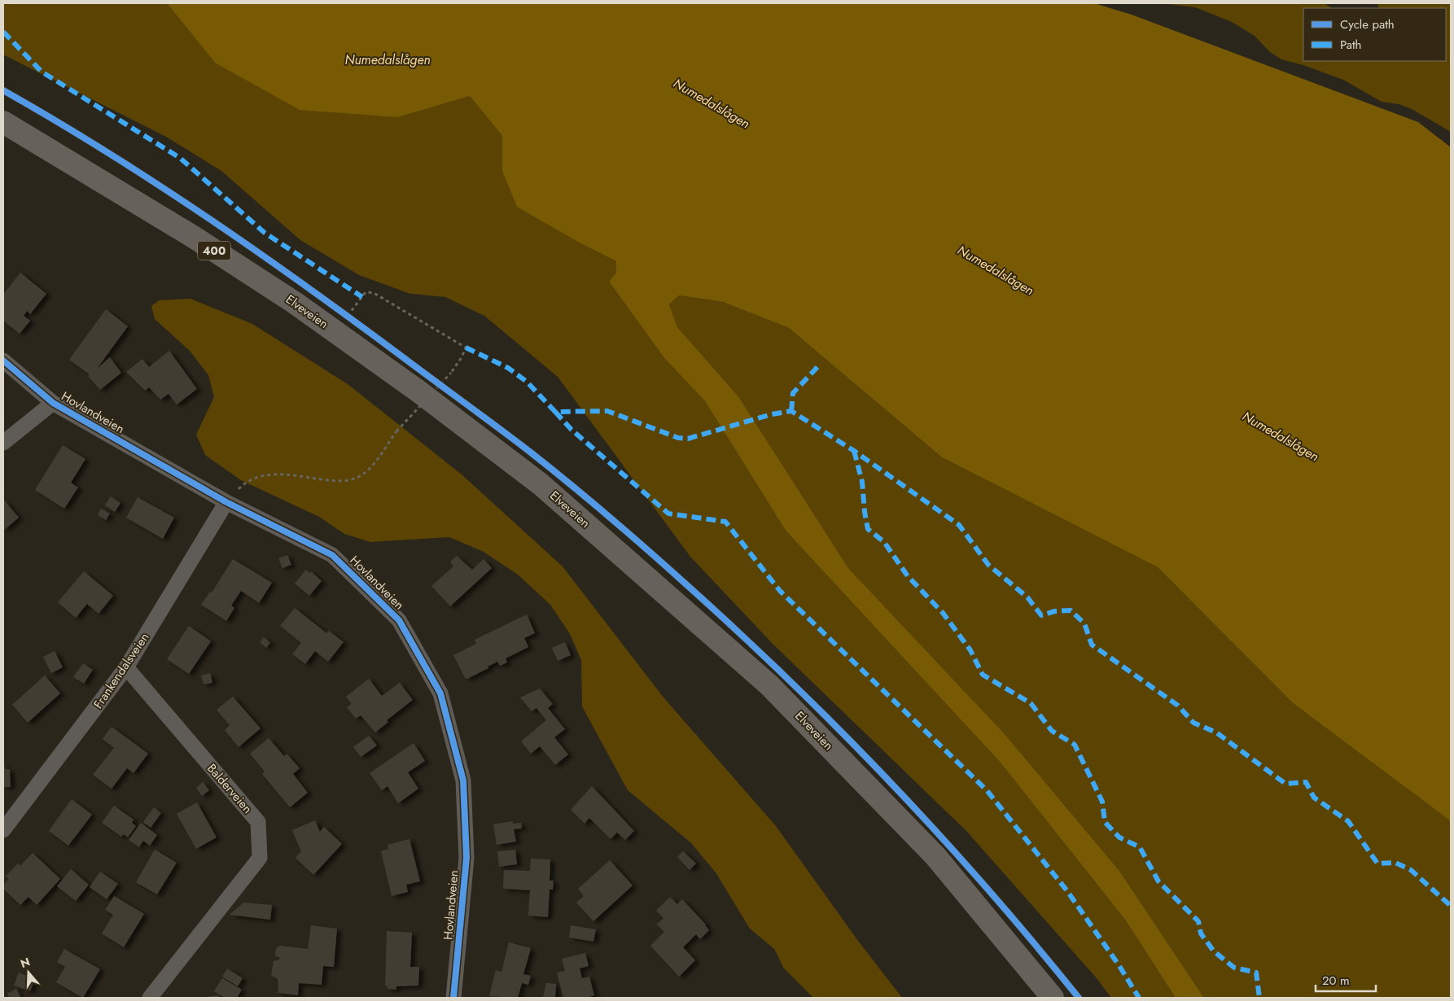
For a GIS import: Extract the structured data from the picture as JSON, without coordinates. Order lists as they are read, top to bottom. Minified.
{"streets":{"highway":["400","Elveveien"],"street":["Hovlandveien","Frankendalsveien","Balderveien"]},"crossings":[["Hovlandveien","Frankendalsveien"],["Frankendalsveien","Balderveien"]],"water":["Numedalslågen"],"legend":["Cycle path","Path"],"scale_bar":"20 m","north":"top"}
